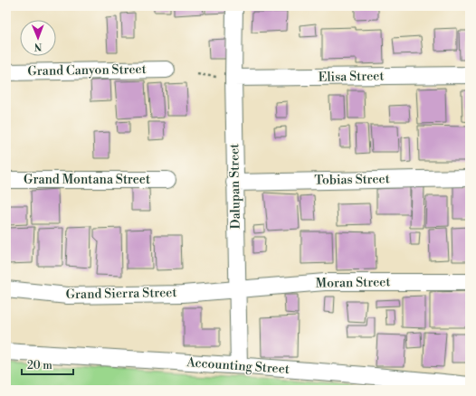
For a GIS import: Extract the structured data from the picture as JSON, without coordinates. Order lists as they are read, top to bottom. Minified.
{"streets":{"street":["Grand Canyon Street","Elisa Street","Grand Montana Street","Tobias Street","Dalupan Street","Moran Street","Grand Sierra Street","Accounting Street"]},"crossings":[["Elisa Street","Dalupan Street"],["Tobias Street","Dalupan Street"],["Dalupan Street","Moran Street"],["Dalupan Street","Grand Sierra Street"],["Dalupan Street","Accounting Street"],["Moran Street","Grand Sierra Street"]],"scale_bar":"20 m","north":"bottom"}
